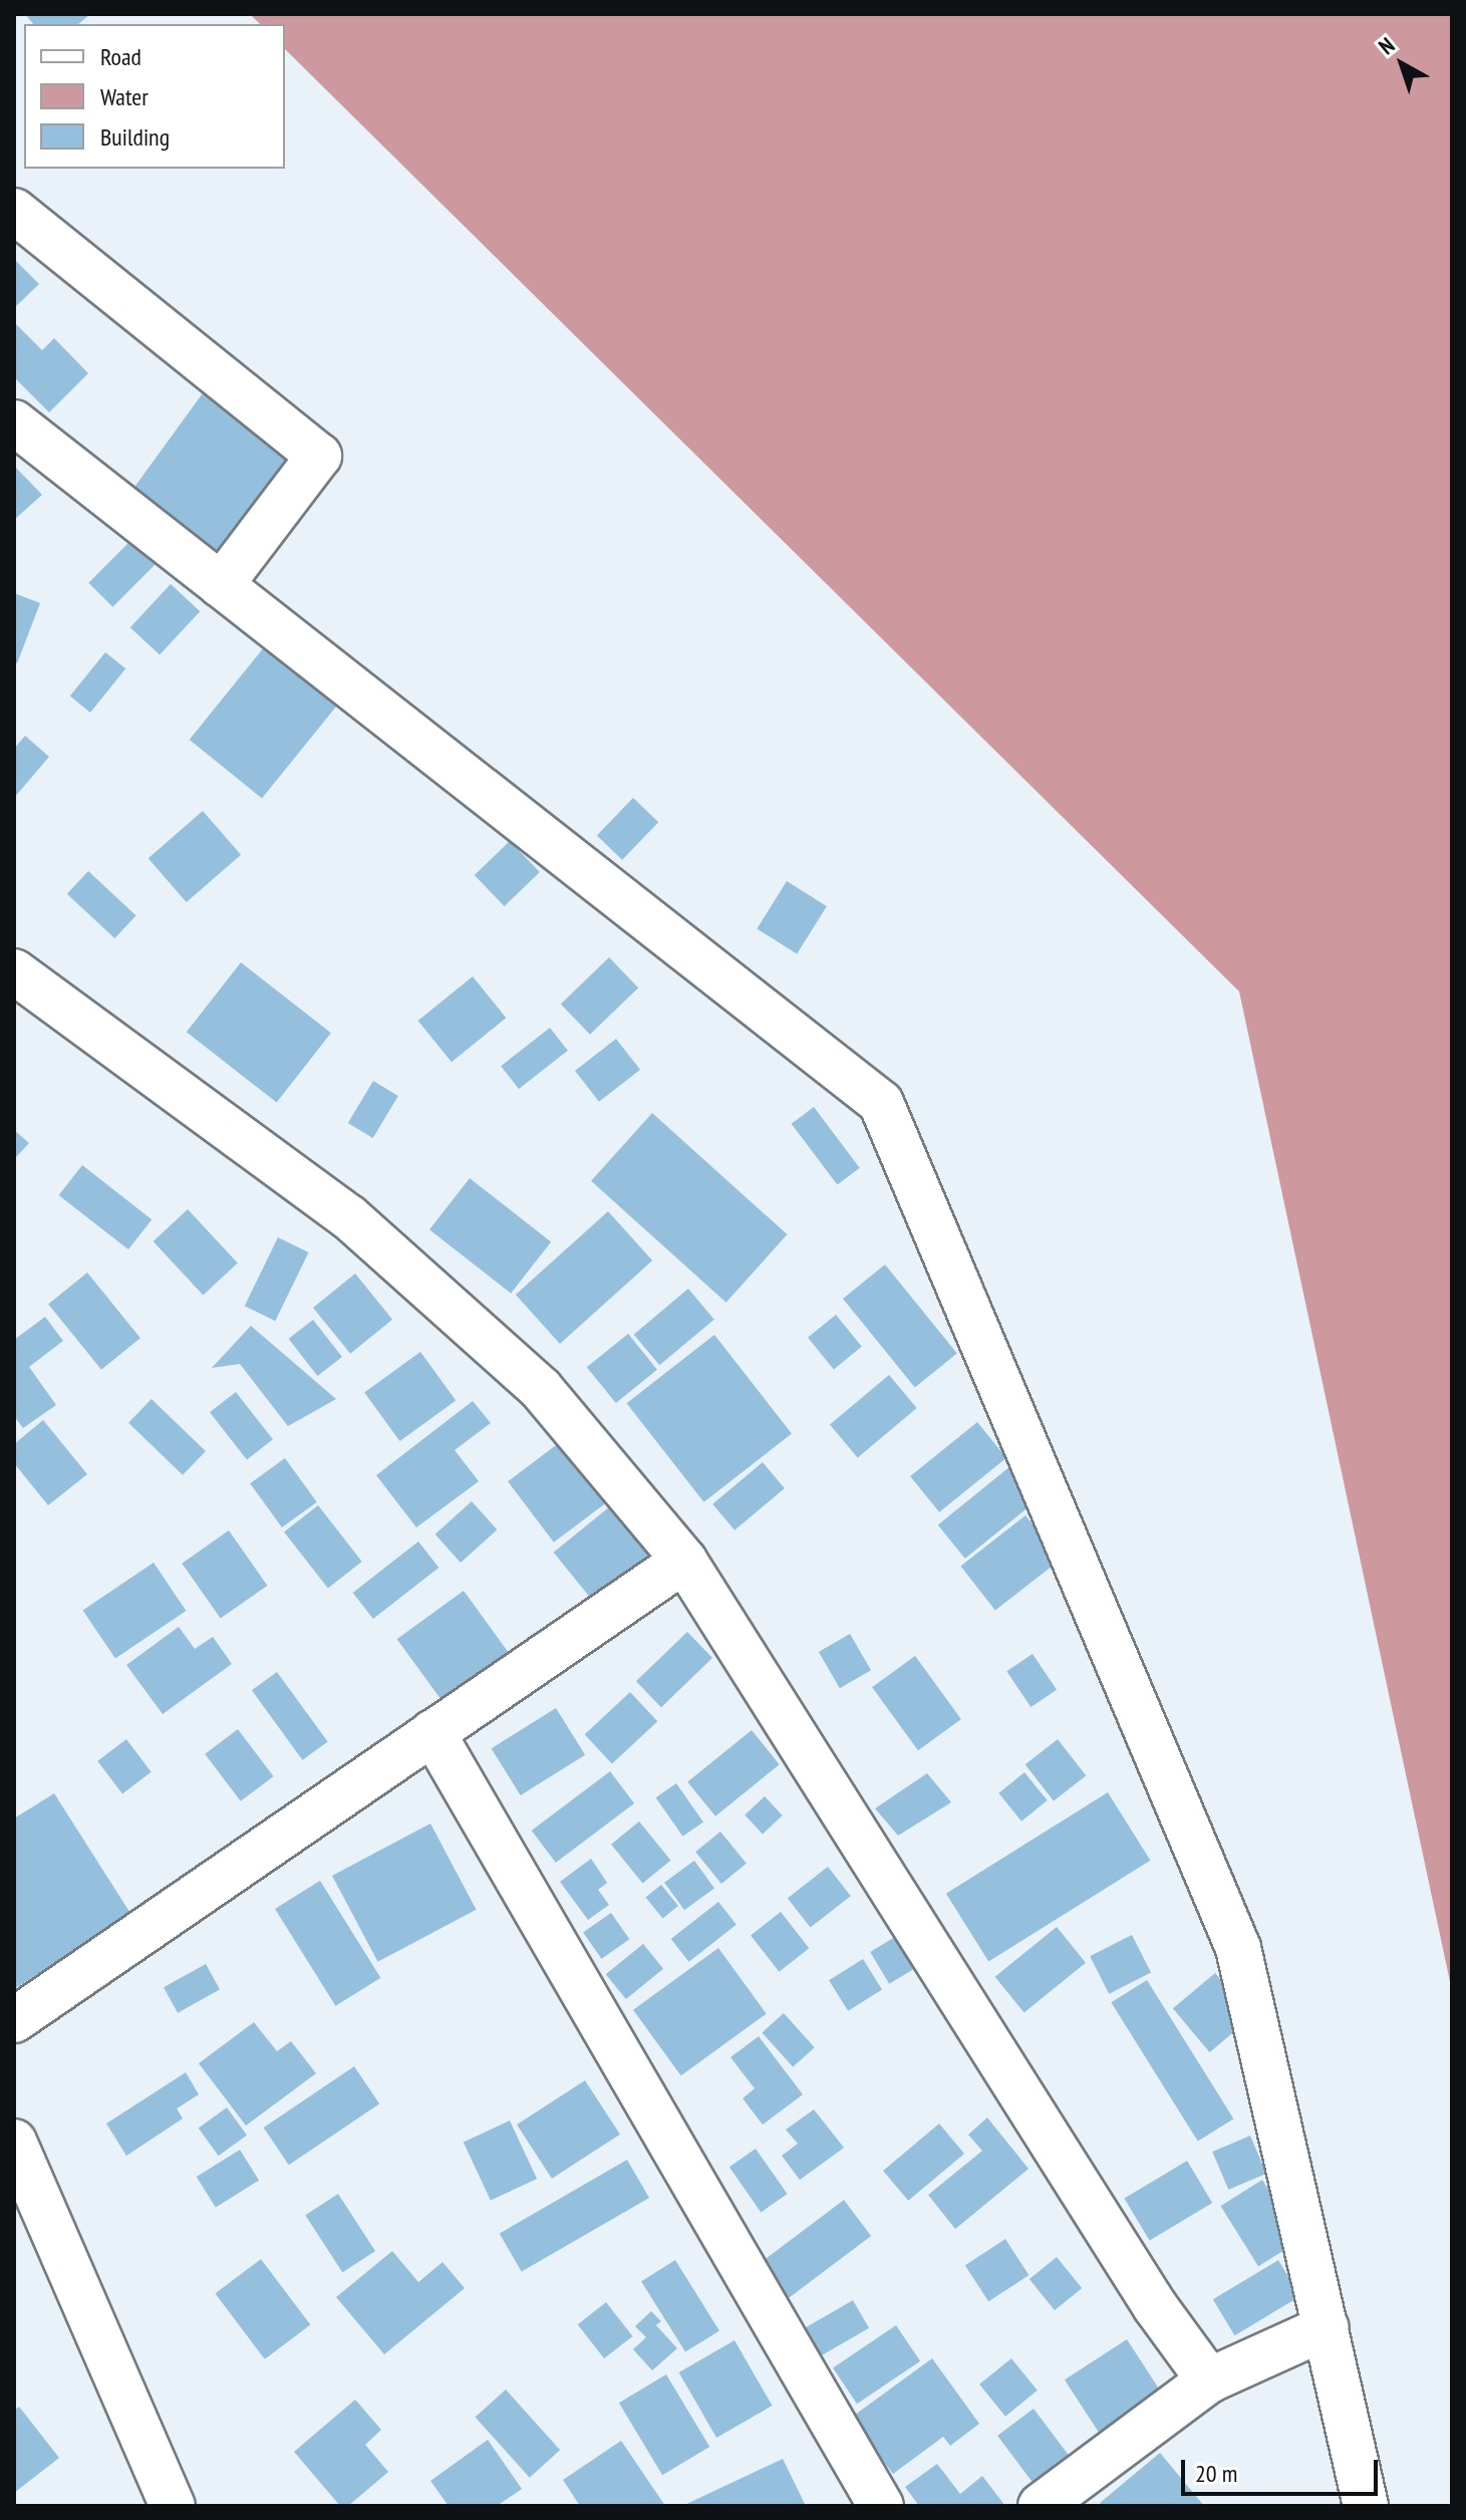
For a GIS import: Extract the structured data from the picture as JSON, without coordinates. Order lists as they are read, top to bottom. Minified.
{"legend":["Road","Water","Building"],"scale_bar":"20 m","north":"top left"}
